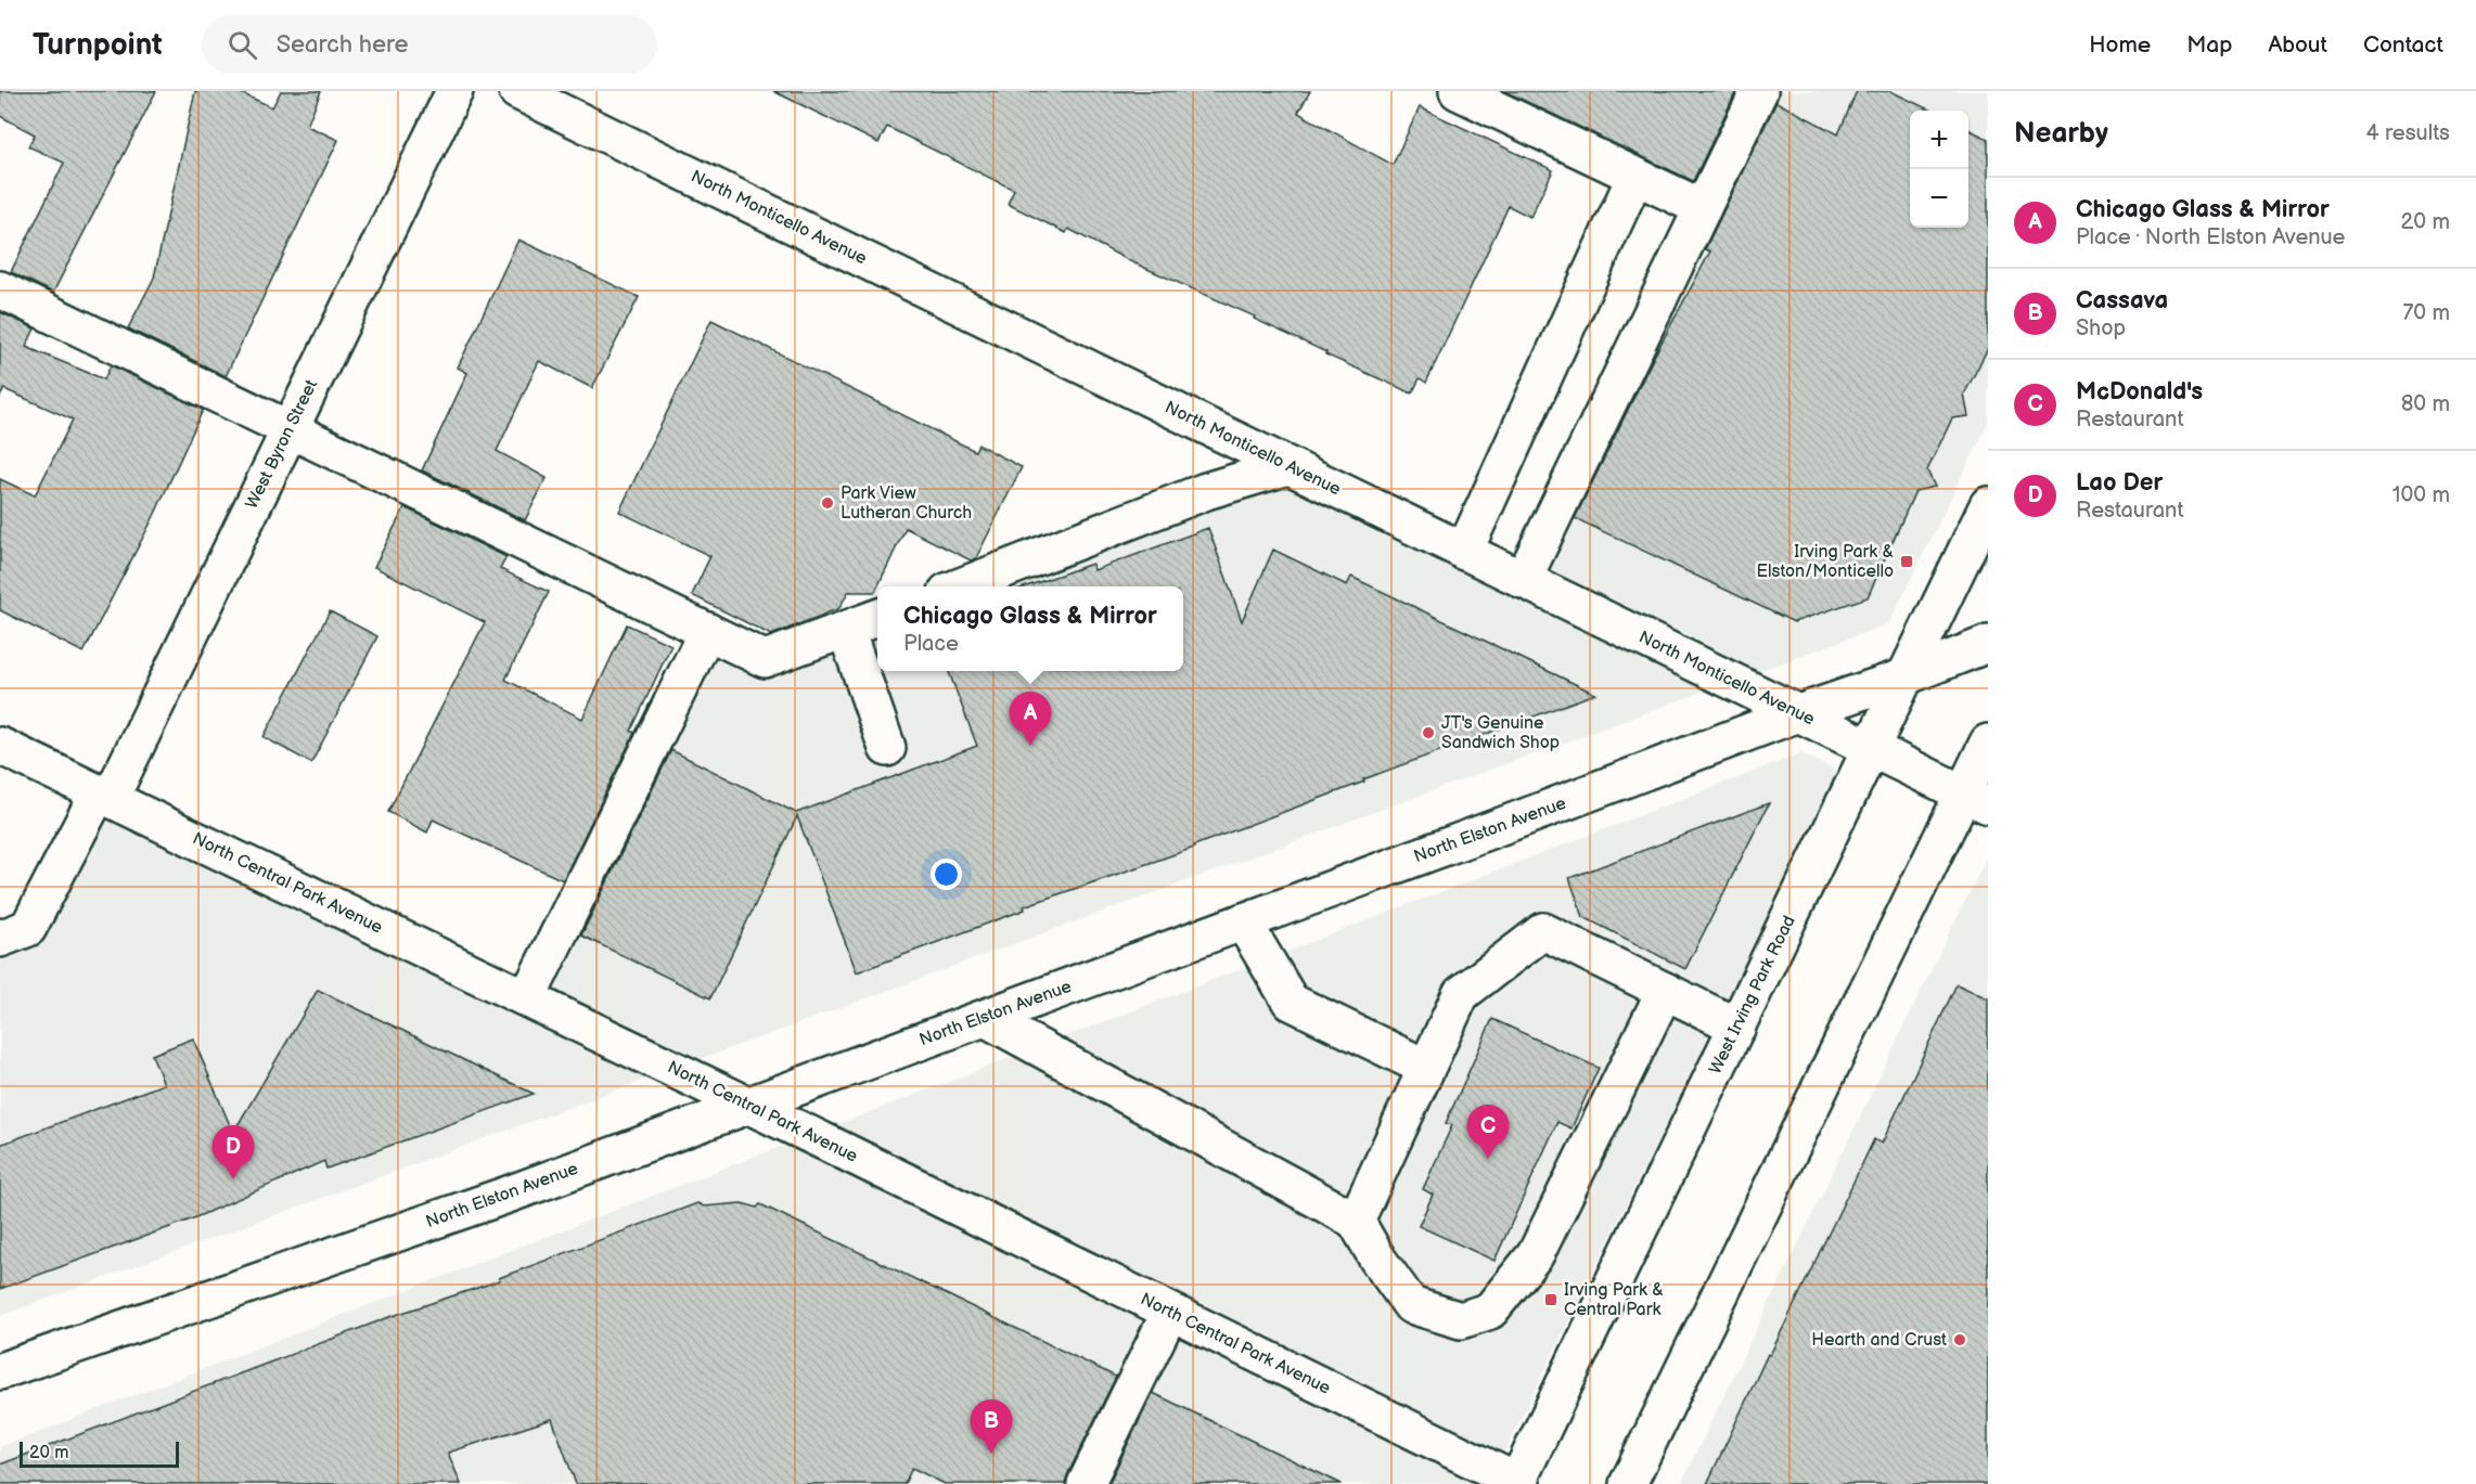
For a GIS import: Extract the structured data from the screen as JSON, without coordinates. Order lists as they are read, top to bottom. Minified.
{"streets":{"street":["North Monticello Avenue","West Byron Street","North Elston Avenue","North Central Park Avenue","West Irving Park Road"]},"crossings":[["North Monticello Avenue","North Elston Avenue"],["North Monticello Avenue","West Irving Park Road"],["West Byron Street","North Central Park Avenue"],["North Elston Avenue","North Central Park Avenue"],["North Elston Avenue","West Irving Park Road"],["North Central Park Avenue","West Irving Park Road"]],"places":{"other":["Park View Lutheran Church","JT's Genuine Sandwich Shop","Hearth and Crust"],"transit":["Irving Park & Elston/Monticello","Irving Park & Central Park"]},"scale_bar":"20 m","page":{"header":"Turnpoint","search":"Search here","nav":["Home","Map","About","Contact"],"heading":["Nearby","4 results"],"map_buttons":["+","−"],"list":[{"mark":"A","name":"Chicago Glass & Mirror","note":"Place · North Elston Avenue","value":"20 m"},{"mark":"B","name":"Cassava","note":"Shop","value":"70 m"},{"mark":"C","name":"McDonald's","note":"Restaurant","value":"80 m"},{"mark":"D","name":"Lao Der","note":"Restaurant","value":"100 m"}],"popup":["Chicago Glass & Mirror","Place"],"pins":["A","C","D","B"],"scale":"20 m"}}
